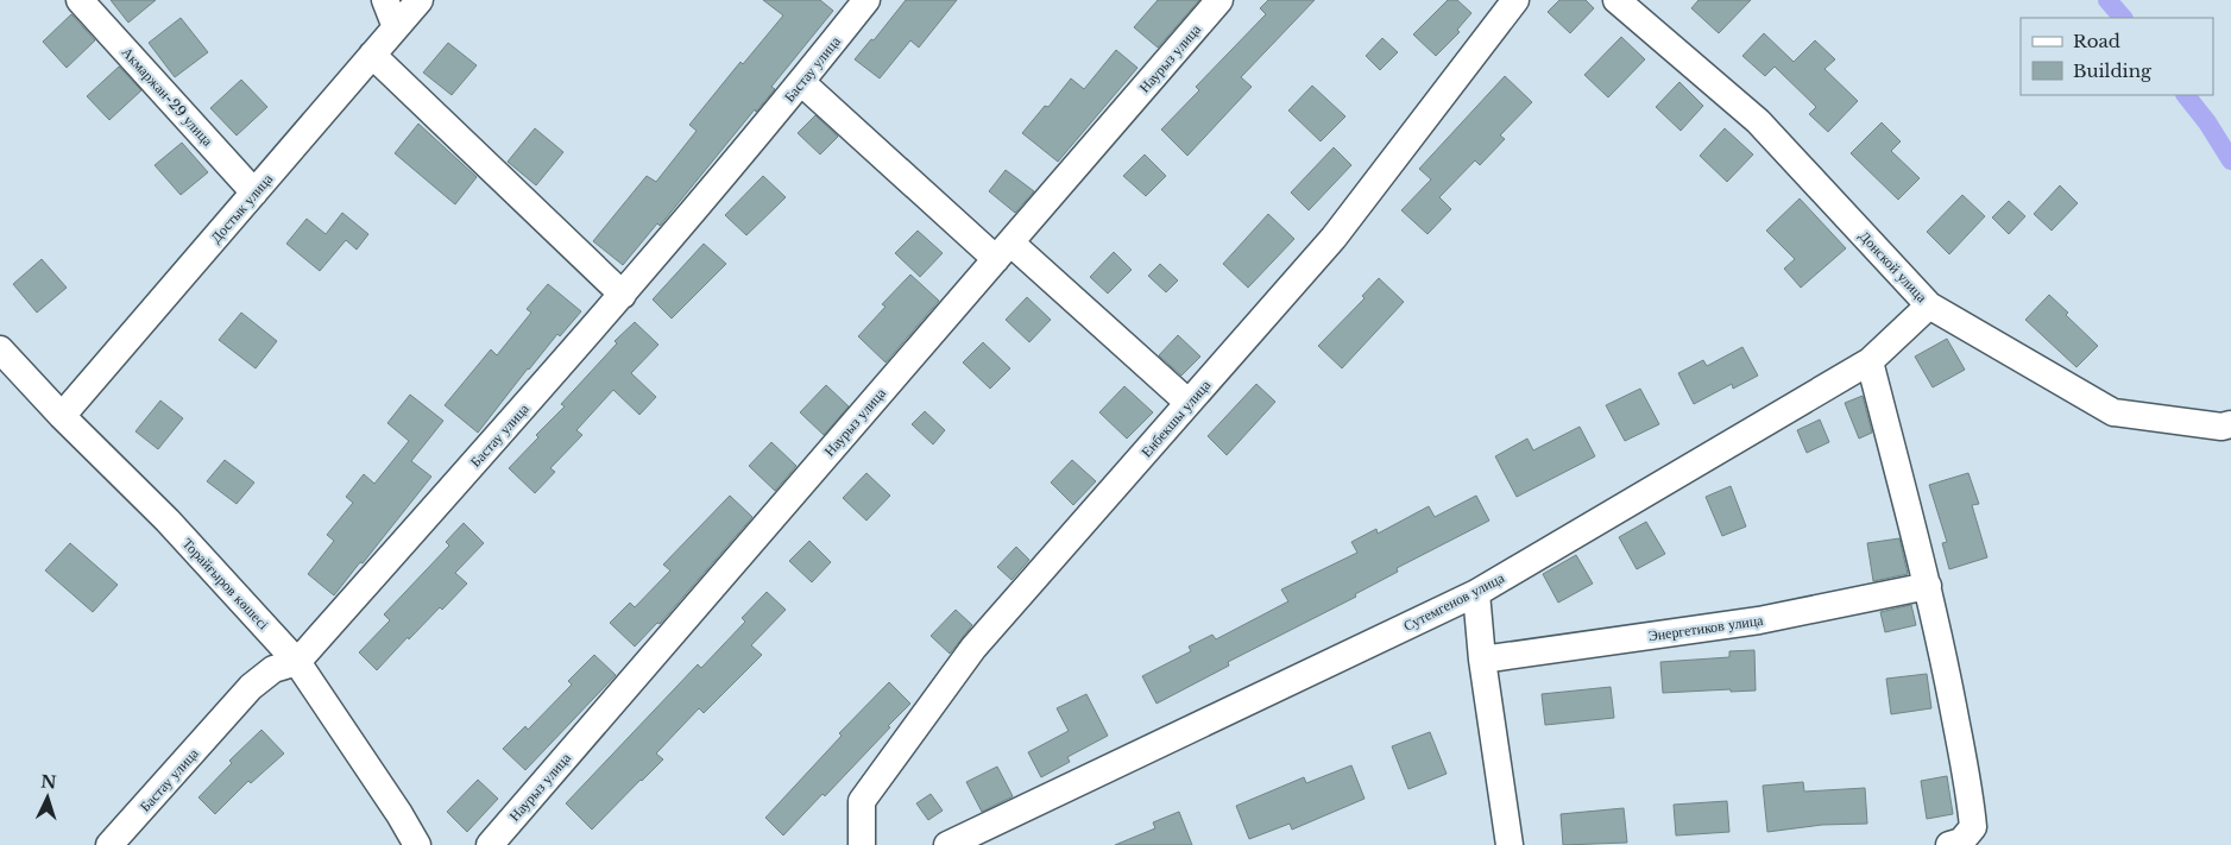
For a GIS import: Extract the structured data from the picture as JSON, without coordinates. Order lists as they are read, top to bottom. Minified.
{"streets":{"street":["Наурыз улица","Бастау улица","Акмаржан-29 улица","Достык улица","Донской улица","Енбекшы улица","Торайғыров көшесі","Сутемгенов улица","Энергетиков улица"]},"crossings":[["Бастау улица","Торайғыров көшесі"],["Акмаржан-29 улица","Достык улица"],["Достык улица","Торайғыров көшесі"],["Донской улица","Сутемгенов улица"]],"legend":["Road","Building"],"north":"top"}
